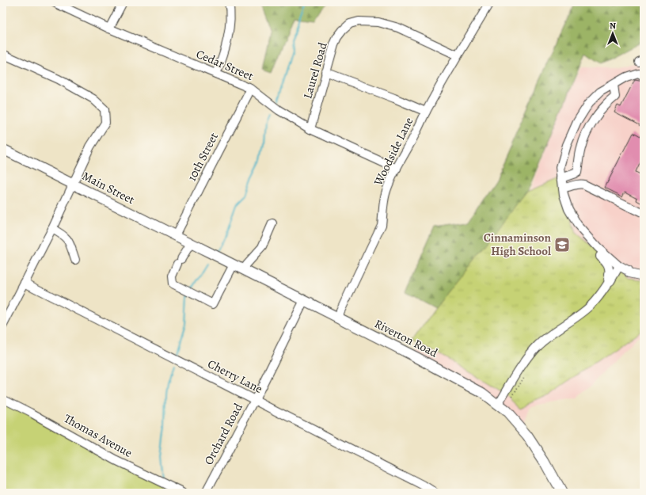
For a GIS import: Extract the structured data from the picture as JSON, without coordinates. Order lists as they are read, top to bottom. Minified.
{"streets":{"main road":["Main Street","Riverton Road"],"street":["Cedar Street","Laurel Road","Woodside Lane","10th Street","Cherry Lane","Orchard Road","Thomas Avenue"]},"crossings":[["Cedar Street","Laurel Road"],["Cedar Street","Woodside Lane"],["Cedar Street","10th Street"],["Laurel Road","Woodside Lane"],["Woodside Lane","Riverton Road"],["10th Street","Main Street"],["Main Street","Riverton Road"],["Riverton Road","Orchard Road"],["Cherry Lane","Orchard Road"]],"places":{"school or university":["Cinnaminson High School"]},"north":"top"}
